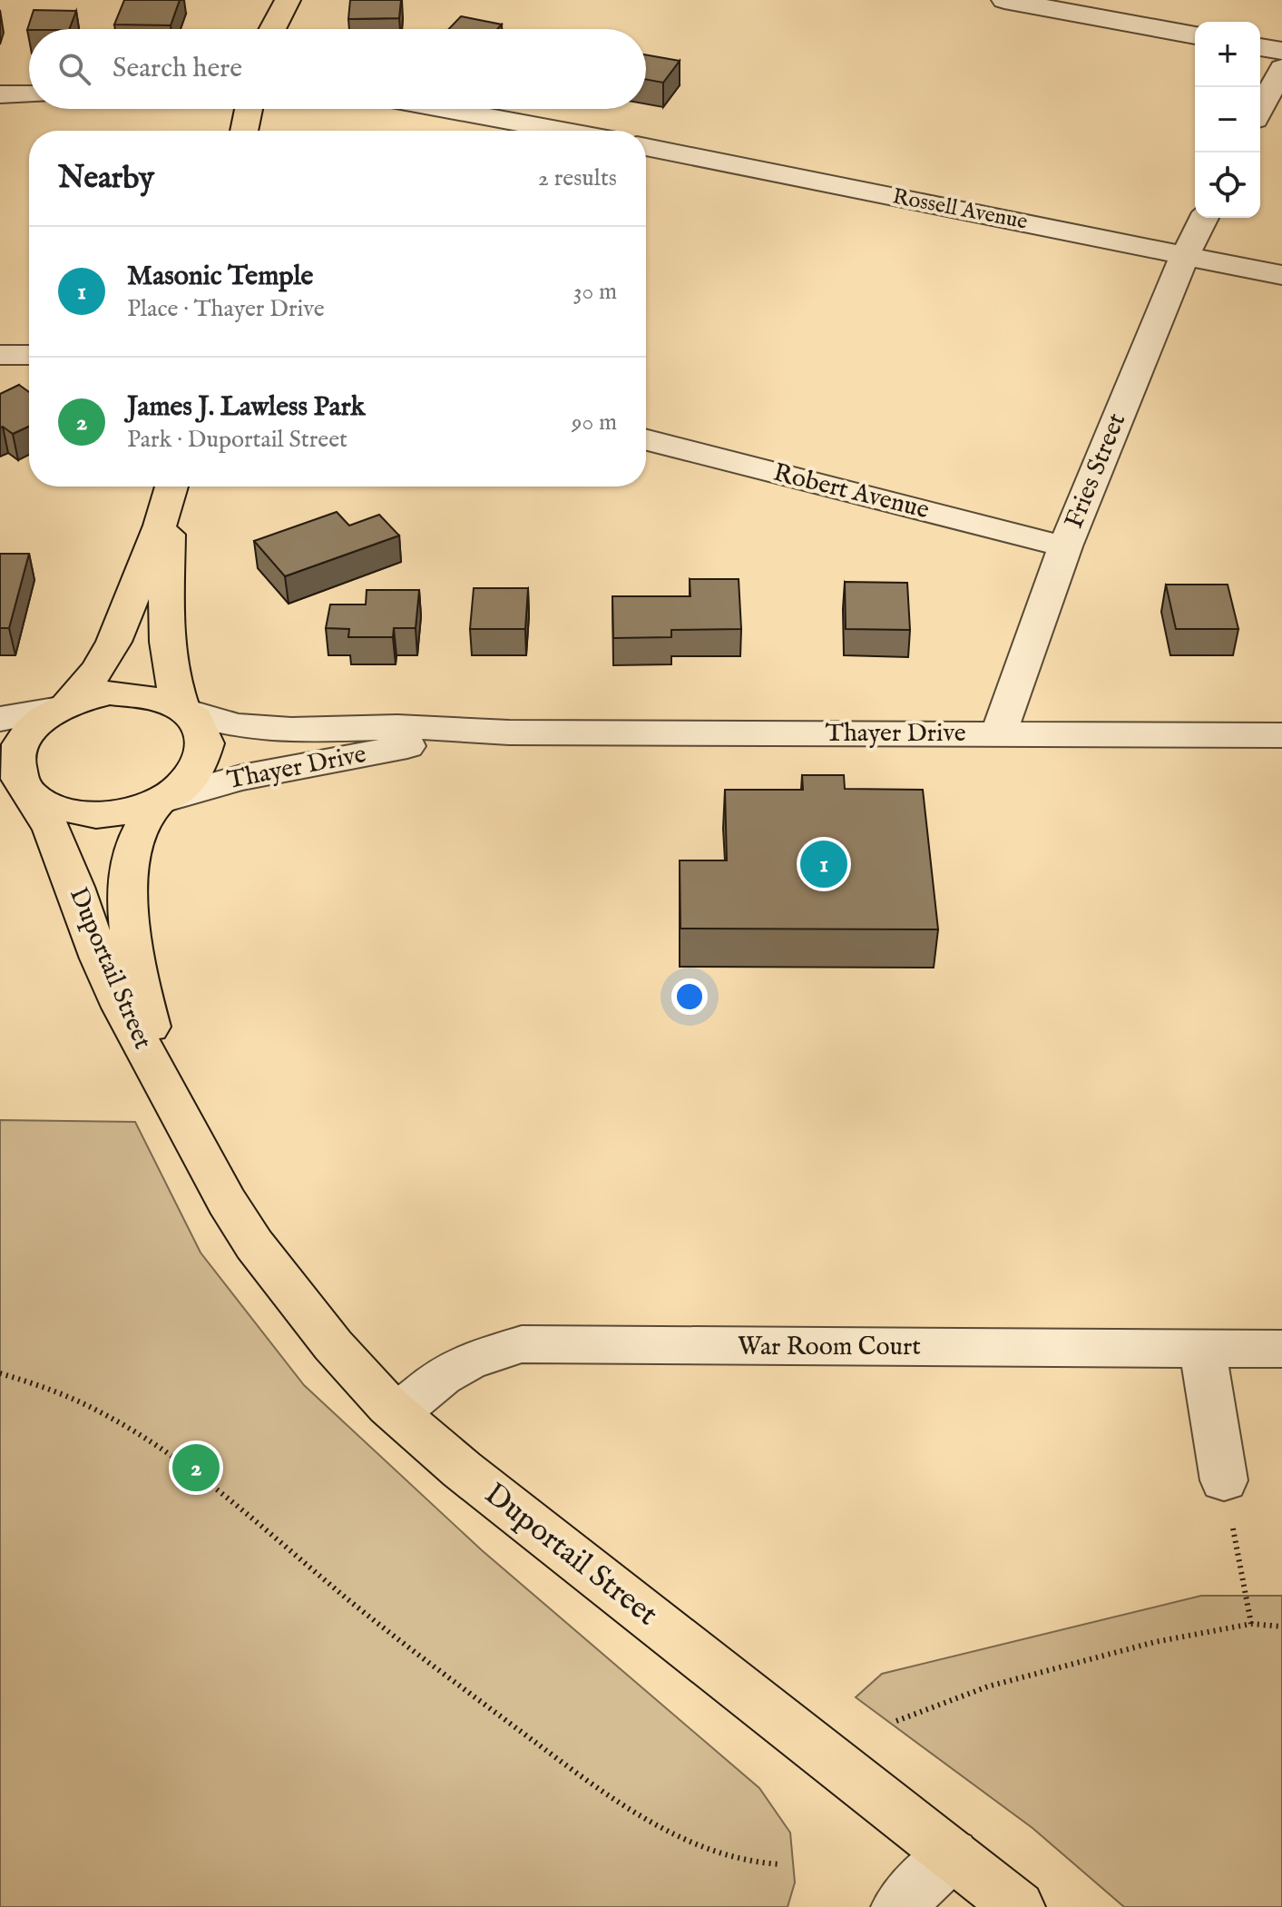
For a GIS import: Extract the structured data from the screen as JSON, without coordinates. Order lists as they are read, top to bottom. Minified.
{"streets":{"main road":["Duportail Street"],"street":["Rossell Avenue","Fries Street","Robert Avenue","Thayer Drive","War Room Court"]},"crossings":[["Rossell Avenue","Fries Street"],["Fries Street","Robert Avenue"],["Fries Street","Thayer Drive"],["Thayer Drive","Duportail Street"],["Duportail Street","War Room Court"]],"page":{"map_buttons":["+","−"],"search":"Search here","heading":["Nearby","2 results"],"list":[{"mark":"1","name":"Masonic Temple","note":"Place · Thayer Drive","value":"30 m"},{"mark":"2","name":"James J. Lawless Park","note":"Park · Duportail Street","value":"90 m"}],"pins":["1","2"]}}
